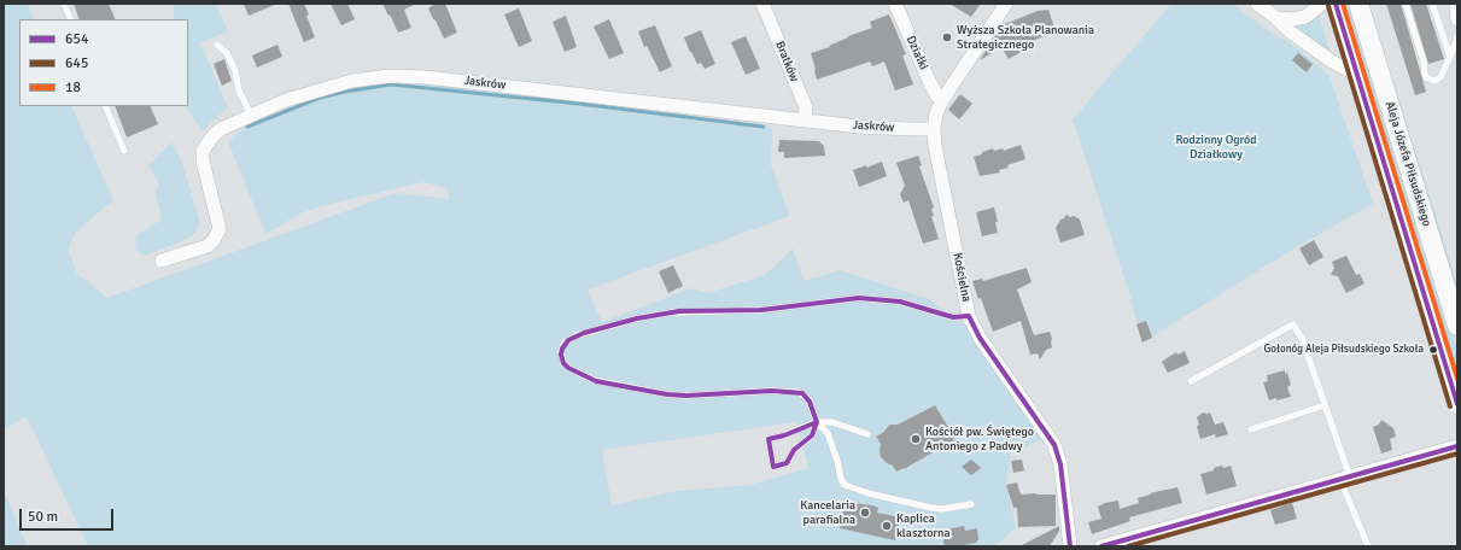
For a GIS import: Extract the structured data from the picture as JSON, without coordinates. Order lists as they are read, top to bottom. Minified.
{"streets":{"street":["Działki","Bratków","Jaskrów","Aleja Józefa Piłsudskiego","Kościelna"]},"crossings":[["Działki","Kościelna"],["Bratków","Jaskrów"],["Jaskrów","Kościelna"]],"parks":["Rodzinny Ogród Działkowy"],"places":["Wyższa Szkoła Planowania Strategicznego","Gołonóg Aleja Piłsudskiego Szkoła","Kościół pw. Świętego Antoniego z Padwy","Kancelaria parafialna","Kaplica klasztorna"],"lines":["transit line 654","transit line 18","transit line 645"],"legend":["654","645","18"],"scale_bar":"50 m"}
